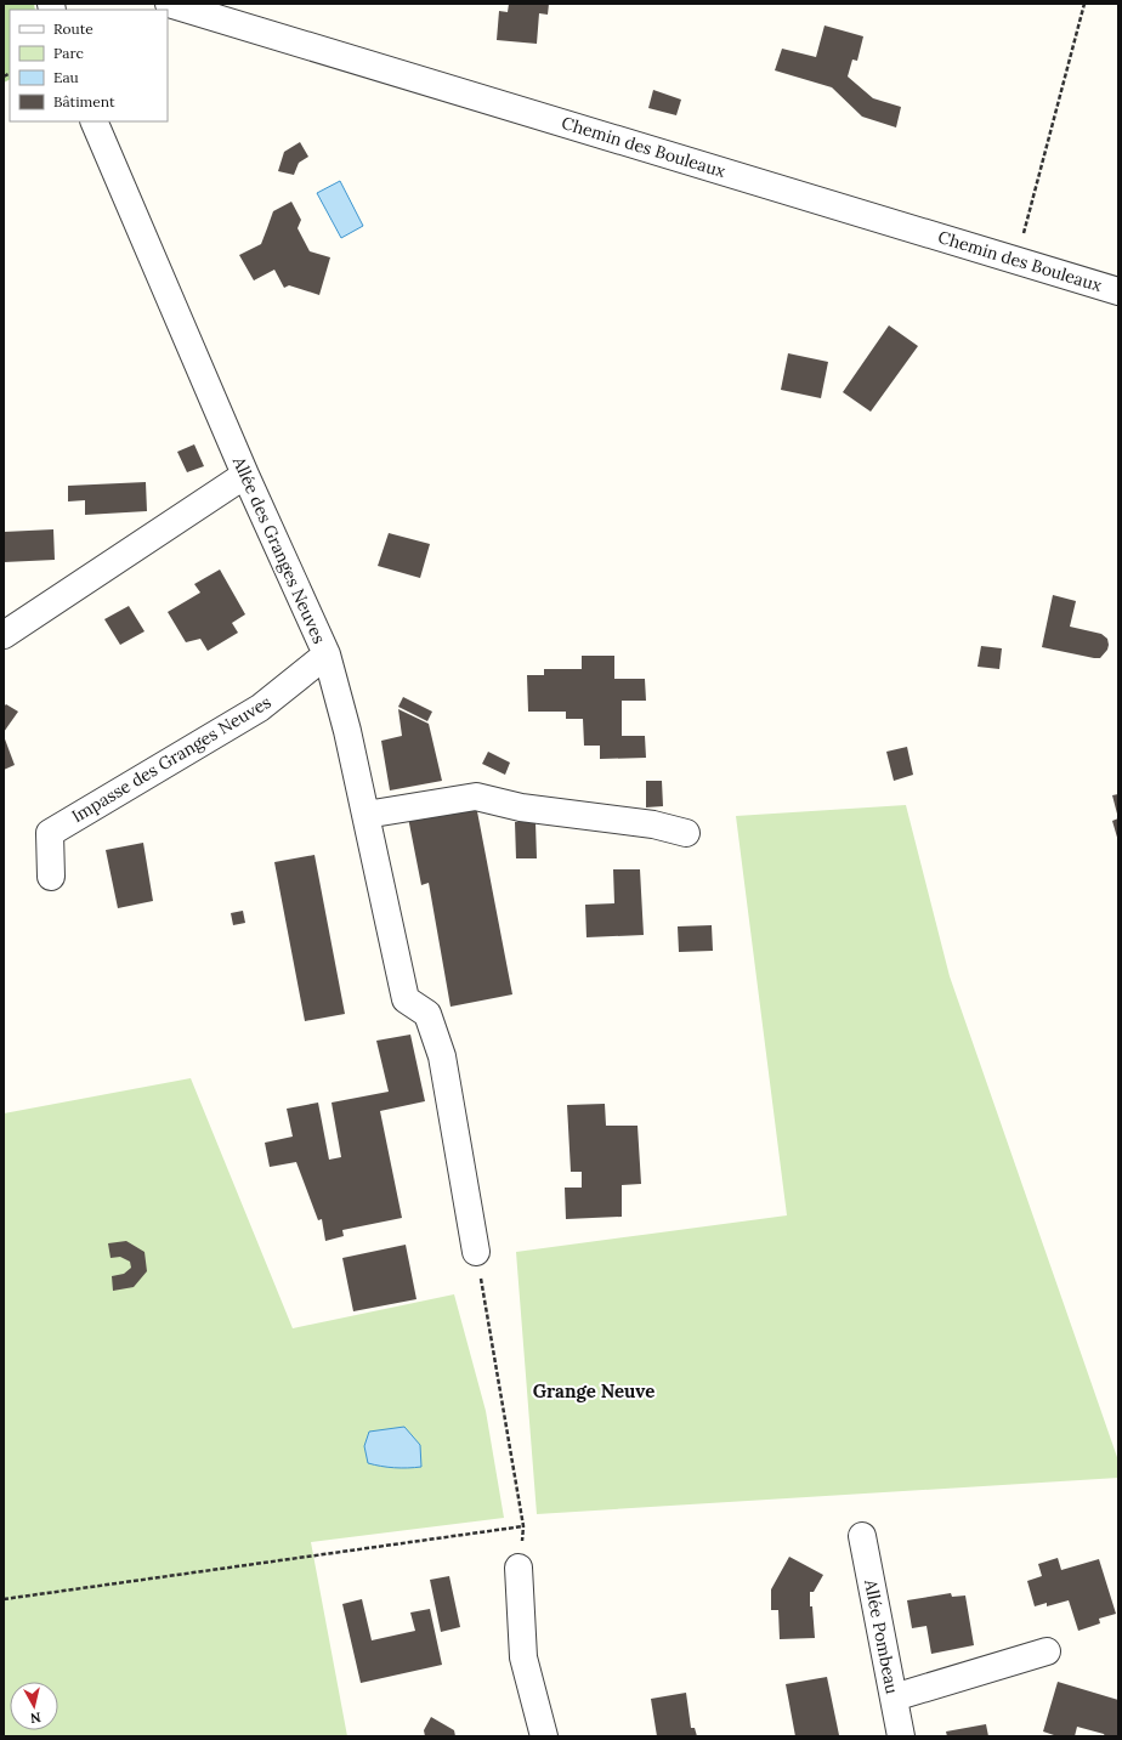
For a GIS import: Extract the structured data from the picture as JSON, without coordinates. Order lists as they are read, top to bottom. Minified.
{"streets":{"street":["Chemin des Bouleaux","Allée des Granges Neuves","Impasse des Granges Neuves","Allée Pombeau"]},"crossings":[["Allée des Granges Neuves","Impasse des Granges Neuves"]],"districts":["Grange Neuve"],"legend":["Route","Parc","Eau","Bâtiment"],"north":"bottom"}
